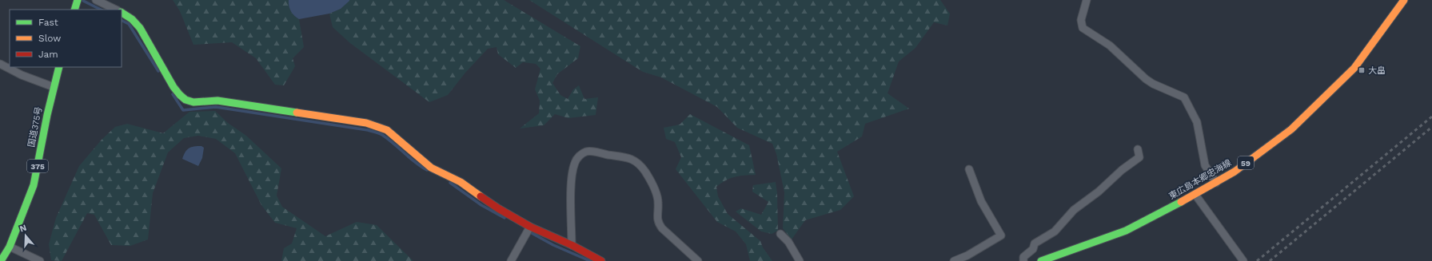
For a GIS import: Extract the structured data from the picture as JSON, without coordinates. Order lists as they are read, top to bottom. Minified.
{"streets":{"main road":["国道375号","59","375","東広島本郷忠海線"]},"places":{"transit":["大畠"]},"legend":["Fast","Slow","Jam"],"north":"top"}
